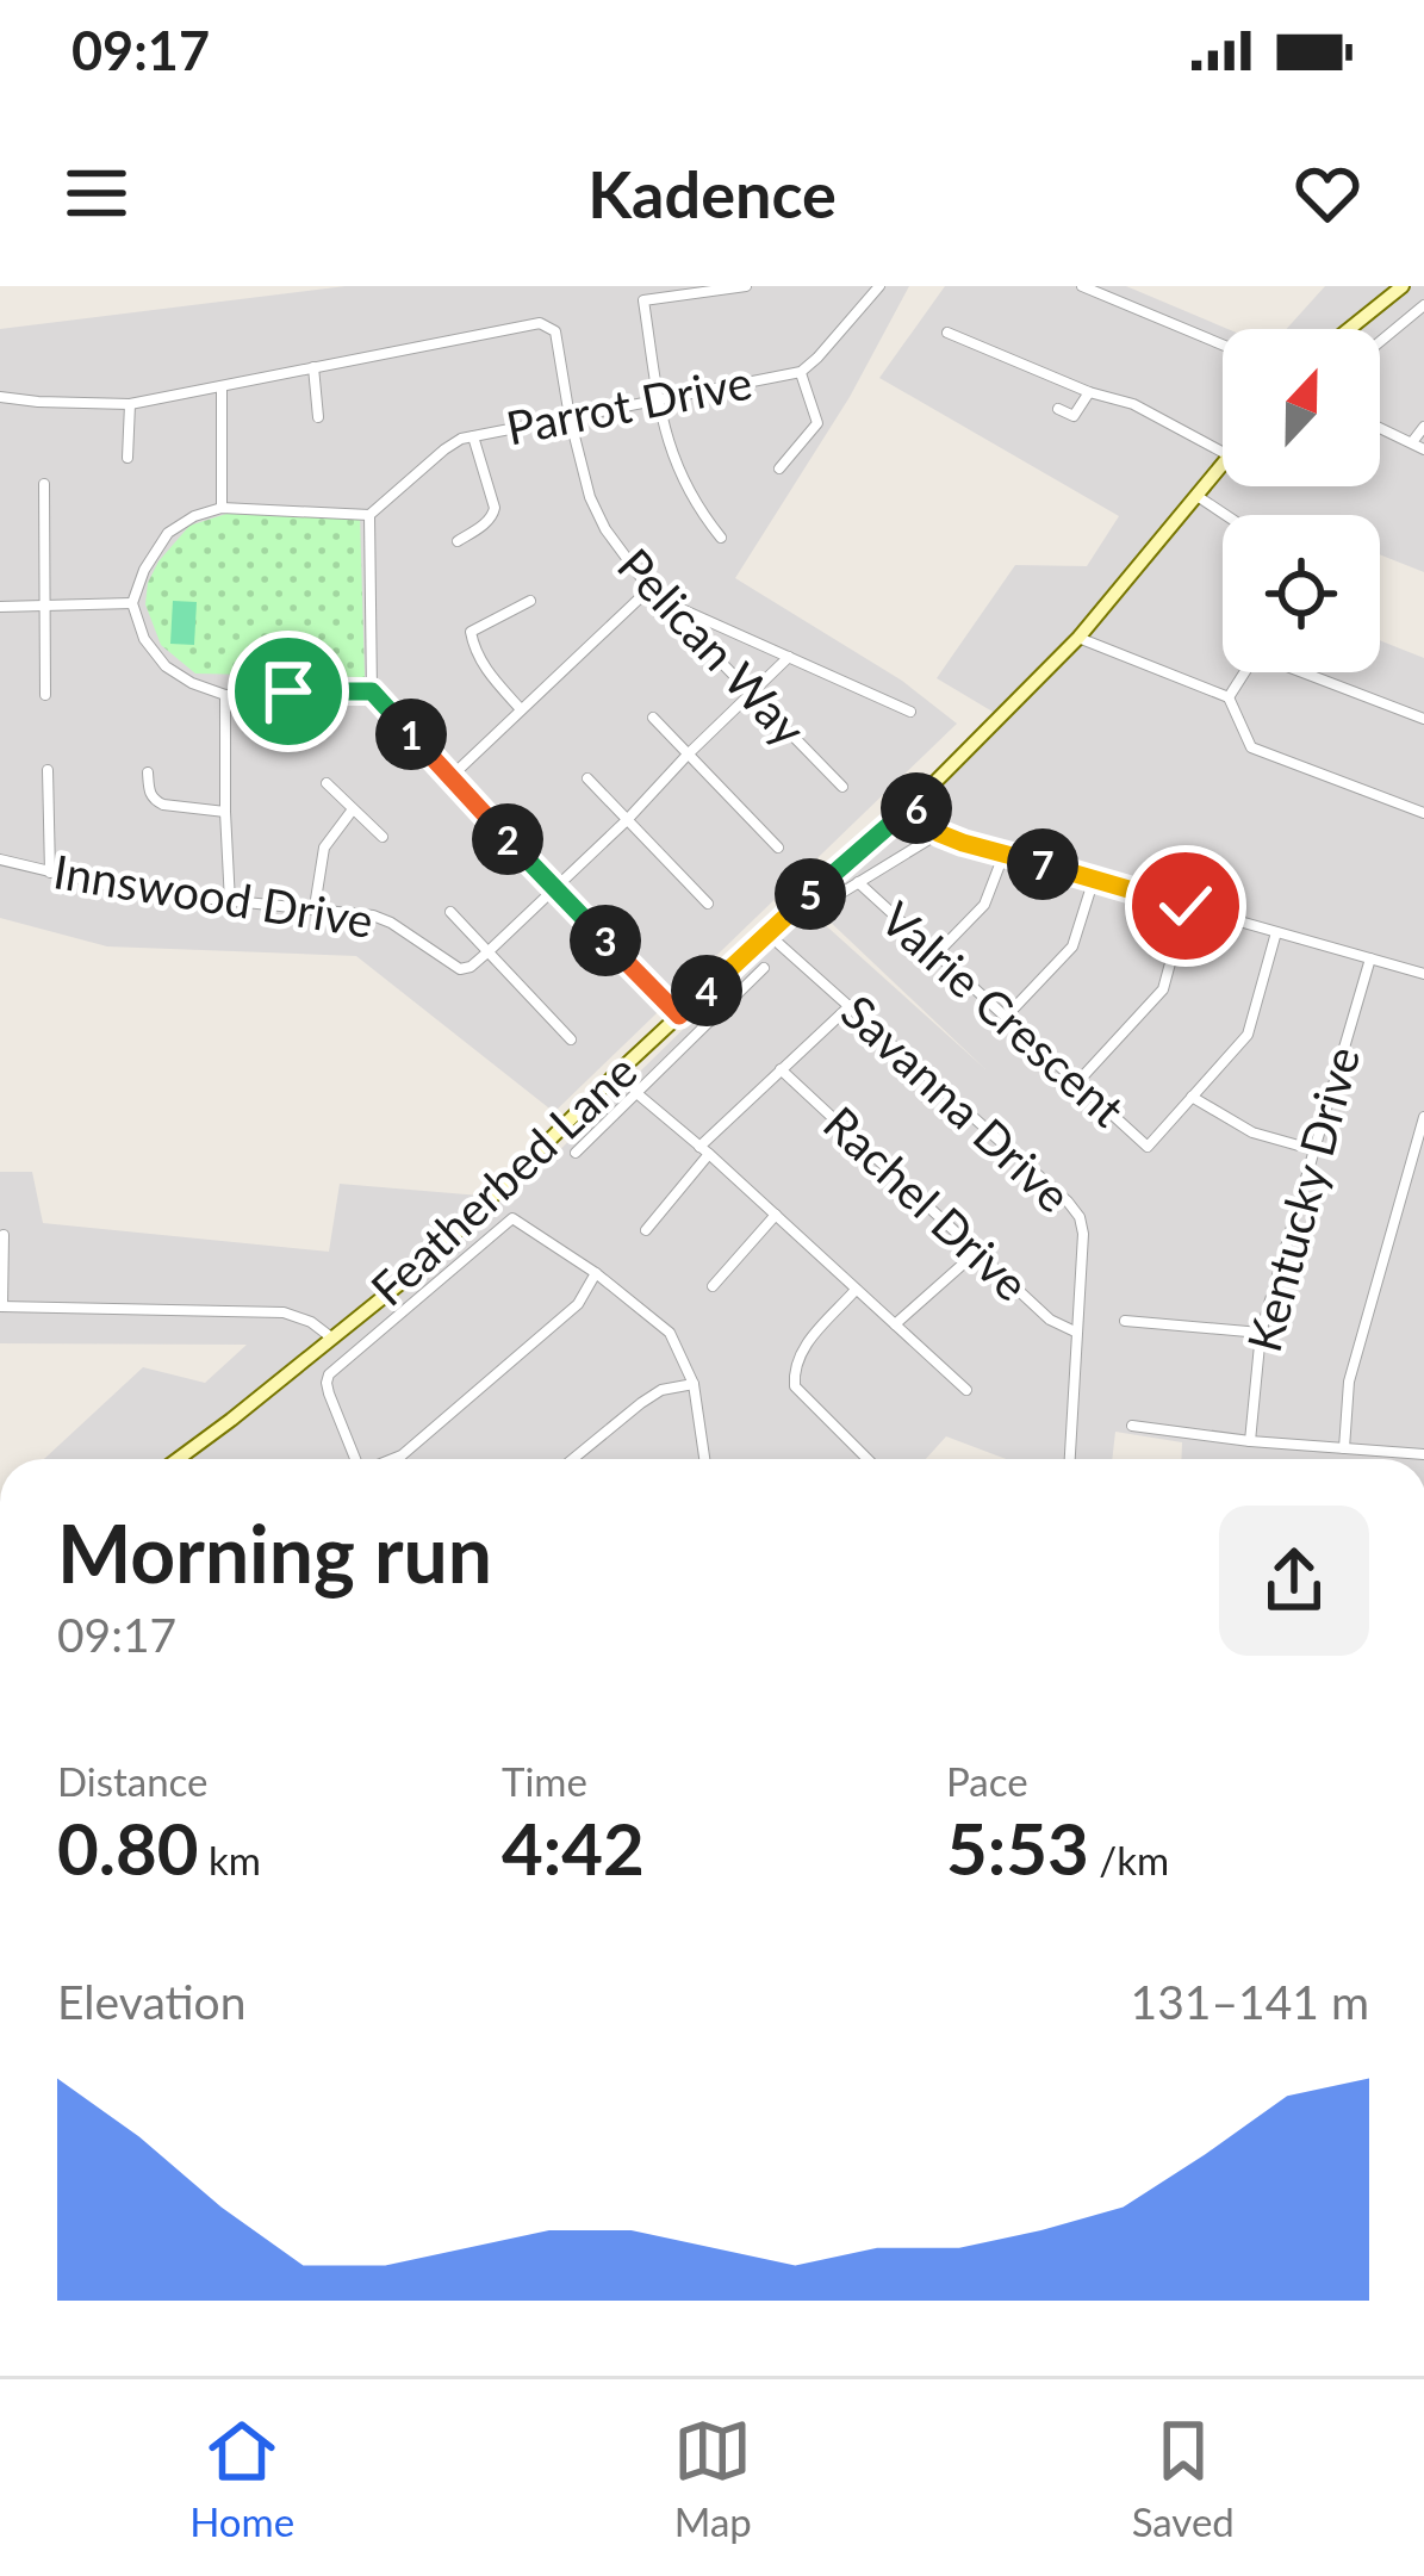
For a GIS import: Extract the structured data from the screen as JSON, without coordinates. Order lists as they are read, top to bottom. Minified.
{"streets":{"main road":["Featherbed Lane"],"street":["Parrot Drive","Pelican Way","Innswood Drive","Valrie Crescent","Savanna Drive","Kentucky Drive","Rachel Drive"]},"crossings":[["Parrot Drive","Pelican Way"],["Savanna Drive","Featherbed Lane"],["Savanna Drive","Rachel Drive"]],"north":"top","page":{"status":"09:17","header":"Kadence","pins":["1","6","2","7","5","3","4"],"heading":["Morning run","09:17"],"stats":[["Distance","0.80 km"],["Time","4:42"],["Pace","5:53 /km"]],"chart":["Elevation","131–141 m"],"tabs":["Home","Map","Saved"]}}
